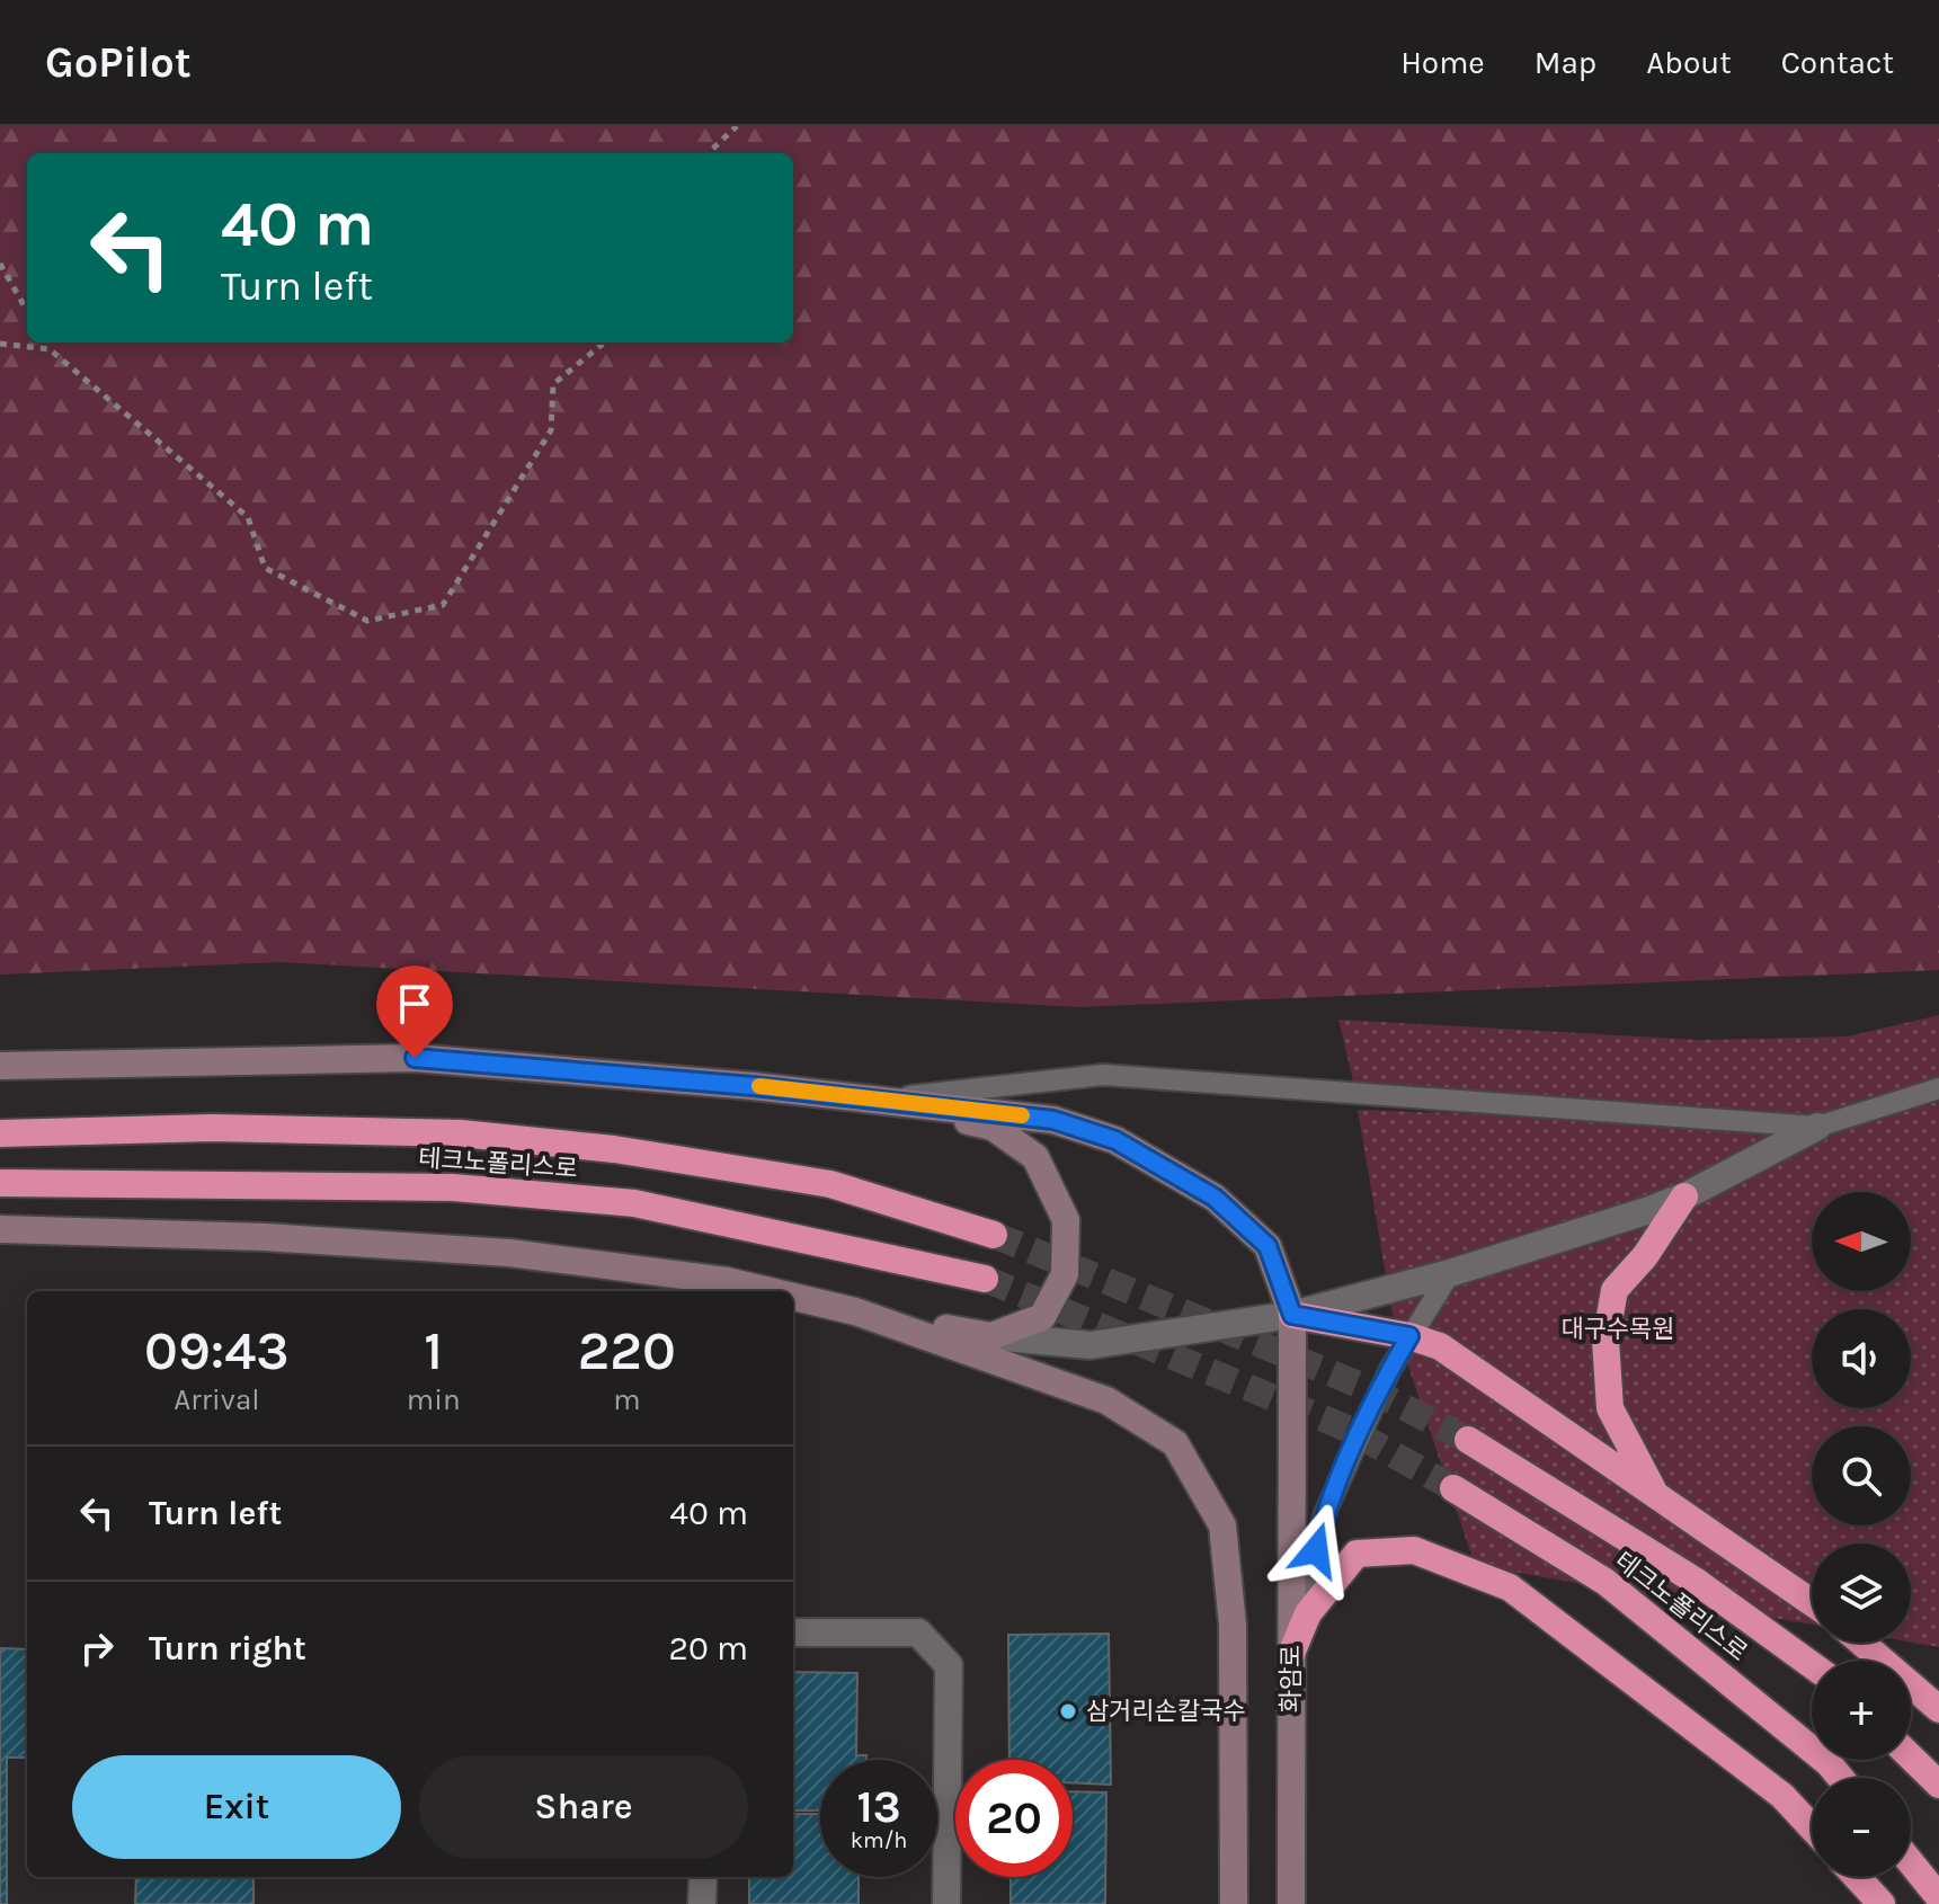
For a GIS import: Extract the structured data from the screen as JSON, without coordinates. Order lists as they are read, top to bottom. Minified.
{"streets":{"highway":["테크노폴리스로"],"main road":["화암로"]},"parks":["대구수목원"],"places":["삼거리손칼국수"],"north":"left","page":{"header":"GoPilot","nav":["Home","Map","About","Contact"],"turn":["40 m","Turn left"],"map_buttons":["+","−"],"eta":["09:43","Arrival","1","min","220","m"],"list":[{"name":"Turn left","value":"40 m"},{"name":"Turn right","value":"20 m"}],"buttons":["Exit","Share"],"speed":"13 km/h","limit":"20"}}
